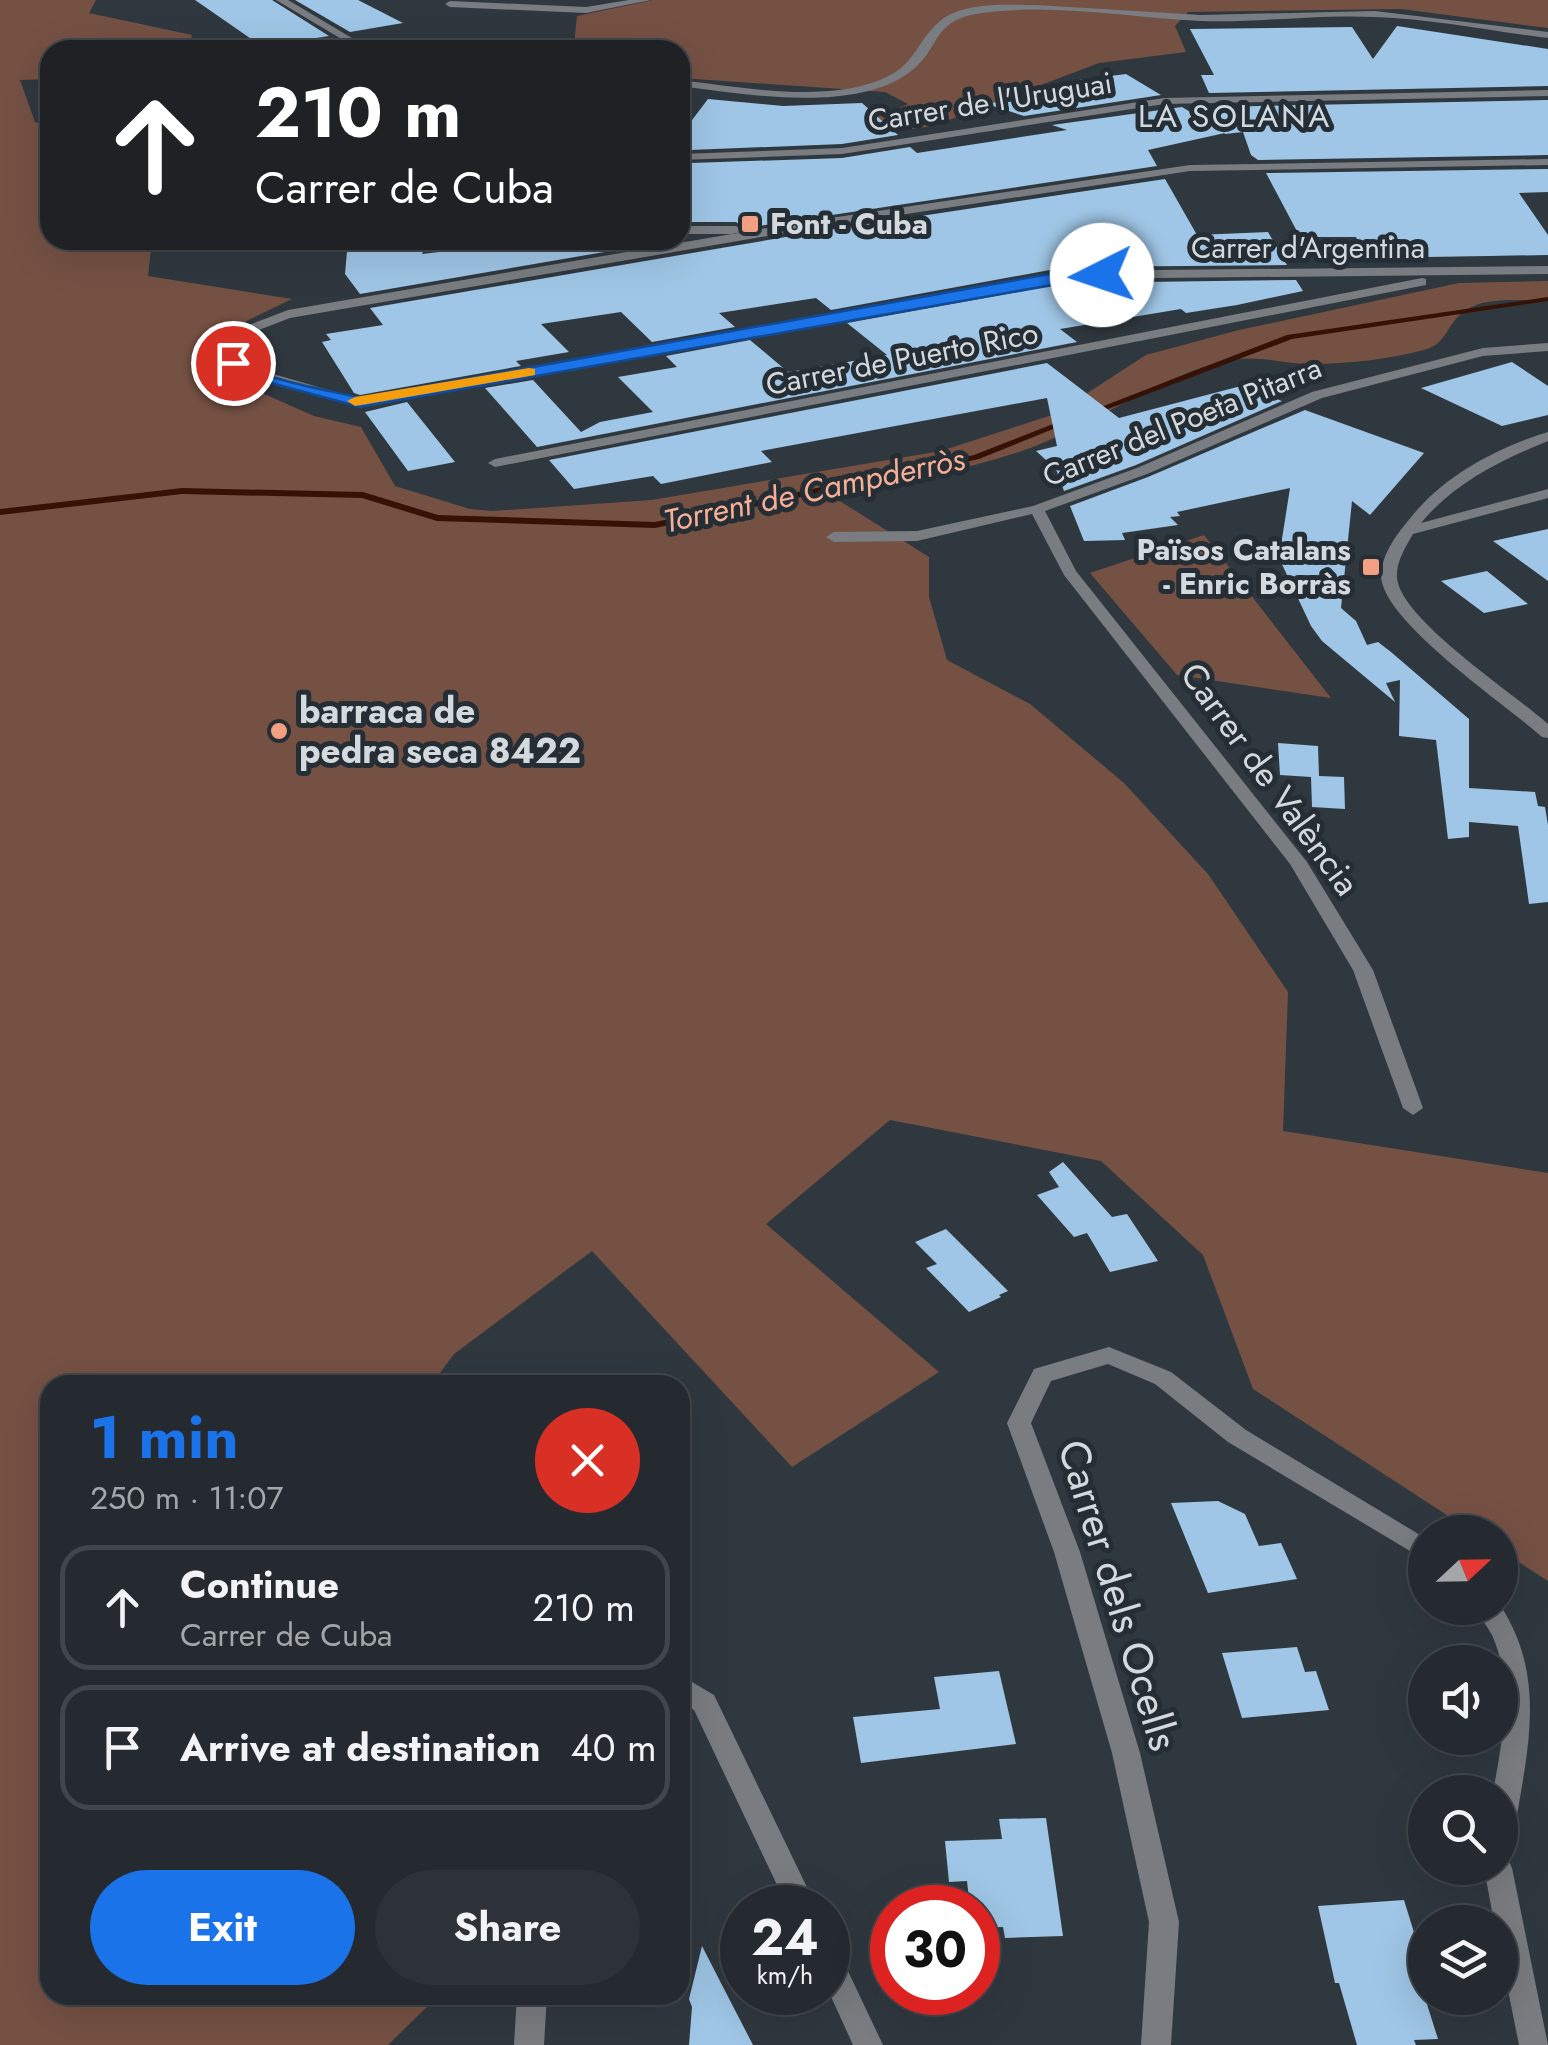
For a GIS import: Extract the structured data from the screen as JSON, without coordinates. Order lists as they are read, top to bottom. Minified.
{"streets":{"street":["Carrer de l'Uruguai","Carrer d'Argentina","Carrer de Puerto Rico","Carrer del Poeta Pitarra","Carrer de València","Carrer dels Ocells"]},"crossings":[["Carrer d'Argentina","Carrer de Puerto Rico"],["Carrer del Poeta Pitarra","Carrer de València"]],"districts":["LA SOLANA"],"water":["Torrent de Campderròs"],"places":{"transit":["Font - Cuba","Països Catalans - Enric Borràs"],"other":["barraca de pedra seca 8422"]},"north":"right","page":{"turn":["210 m","Carrer de Cuba"],"heading":["1 min","250 m · 11:07"],"list":[{"name":"Continue","note":"Carrer de Cuba","value":"210 m"},{"name":"Arrive at destination","value":"40 m"}],"buttons":["Exit","Share"],"speed":"24 km/h","limit":"30"}}
